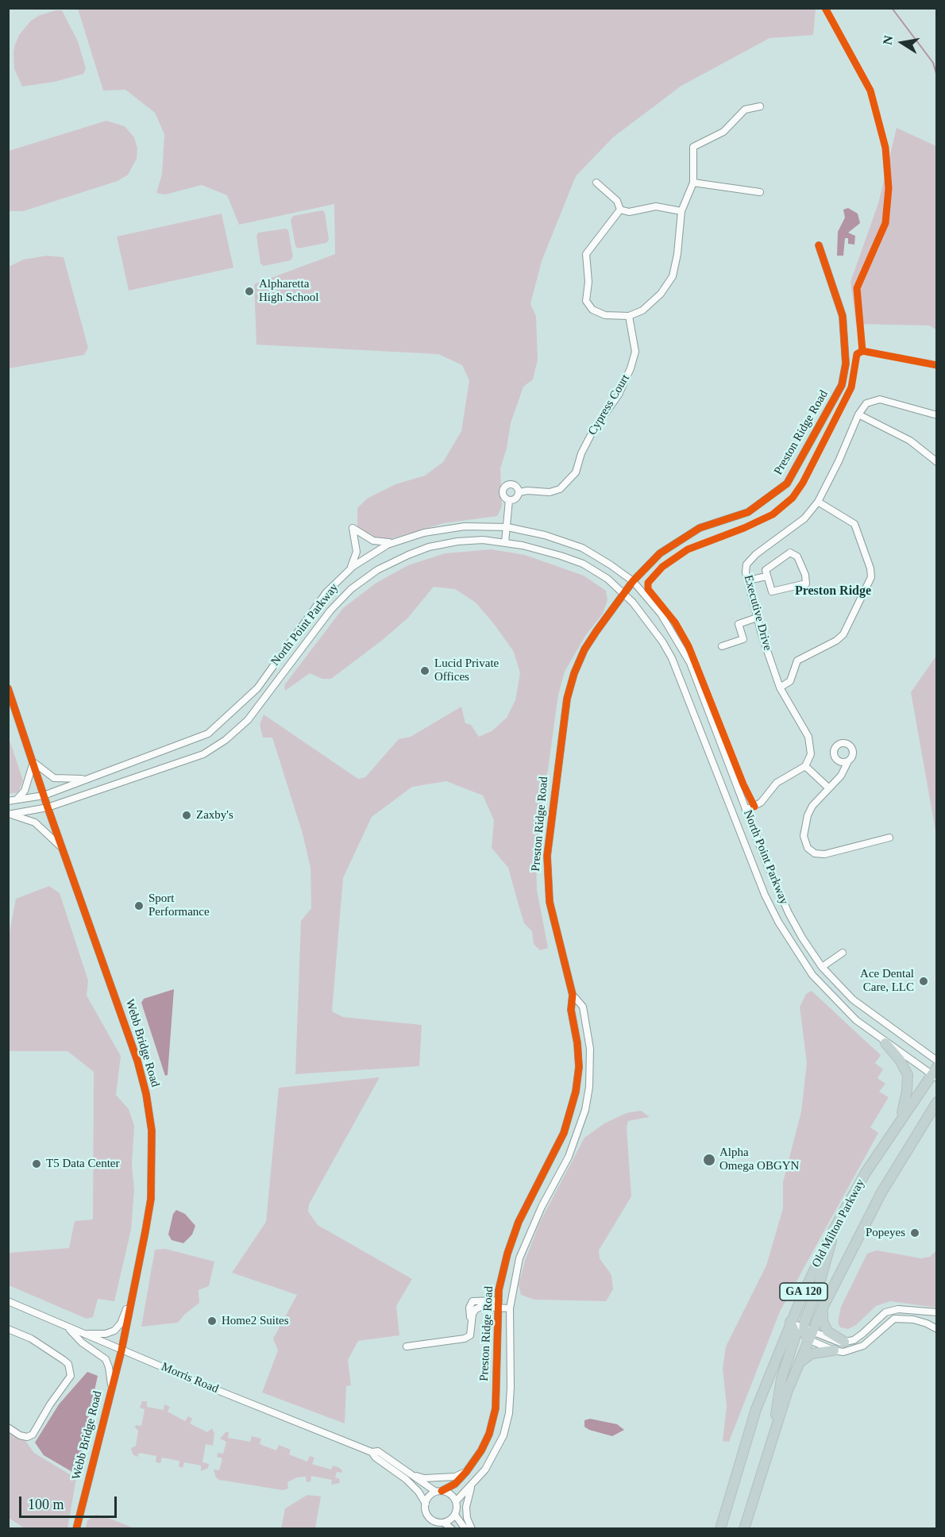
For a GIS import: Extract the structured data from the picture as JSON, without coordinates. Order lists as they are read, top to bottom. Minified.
{"streets":{"highway":["Old Milton Parkway","GA 120"],"street":["Cypress Court","Preston Ridge Road","Executive Drive","North Point Parkway","Webb Bridge Road","Morris Road"]},"crossings":[["Cypress Court","North Point Parkway"],["Preston Ridge Road","North Point Parkway"],["Preston Ridge Road","Morris Road"],["North Point Parkway","Webb Bridge Road"],["North Point Parkway","Old Milton Parkway"],["Webb Bridge Road","Morris Road"]],"districts":["Preston Ridge"],"places":["Alpharetta High School","Lucid Private Offices","Zaxby's","Sport Performance","Ace Dental Care, LLC","Alpha Omega OBGYN","T5 Data Center","Popeyes","Home2 Suites"],"scale_bar":"100 m","north":"left"}
